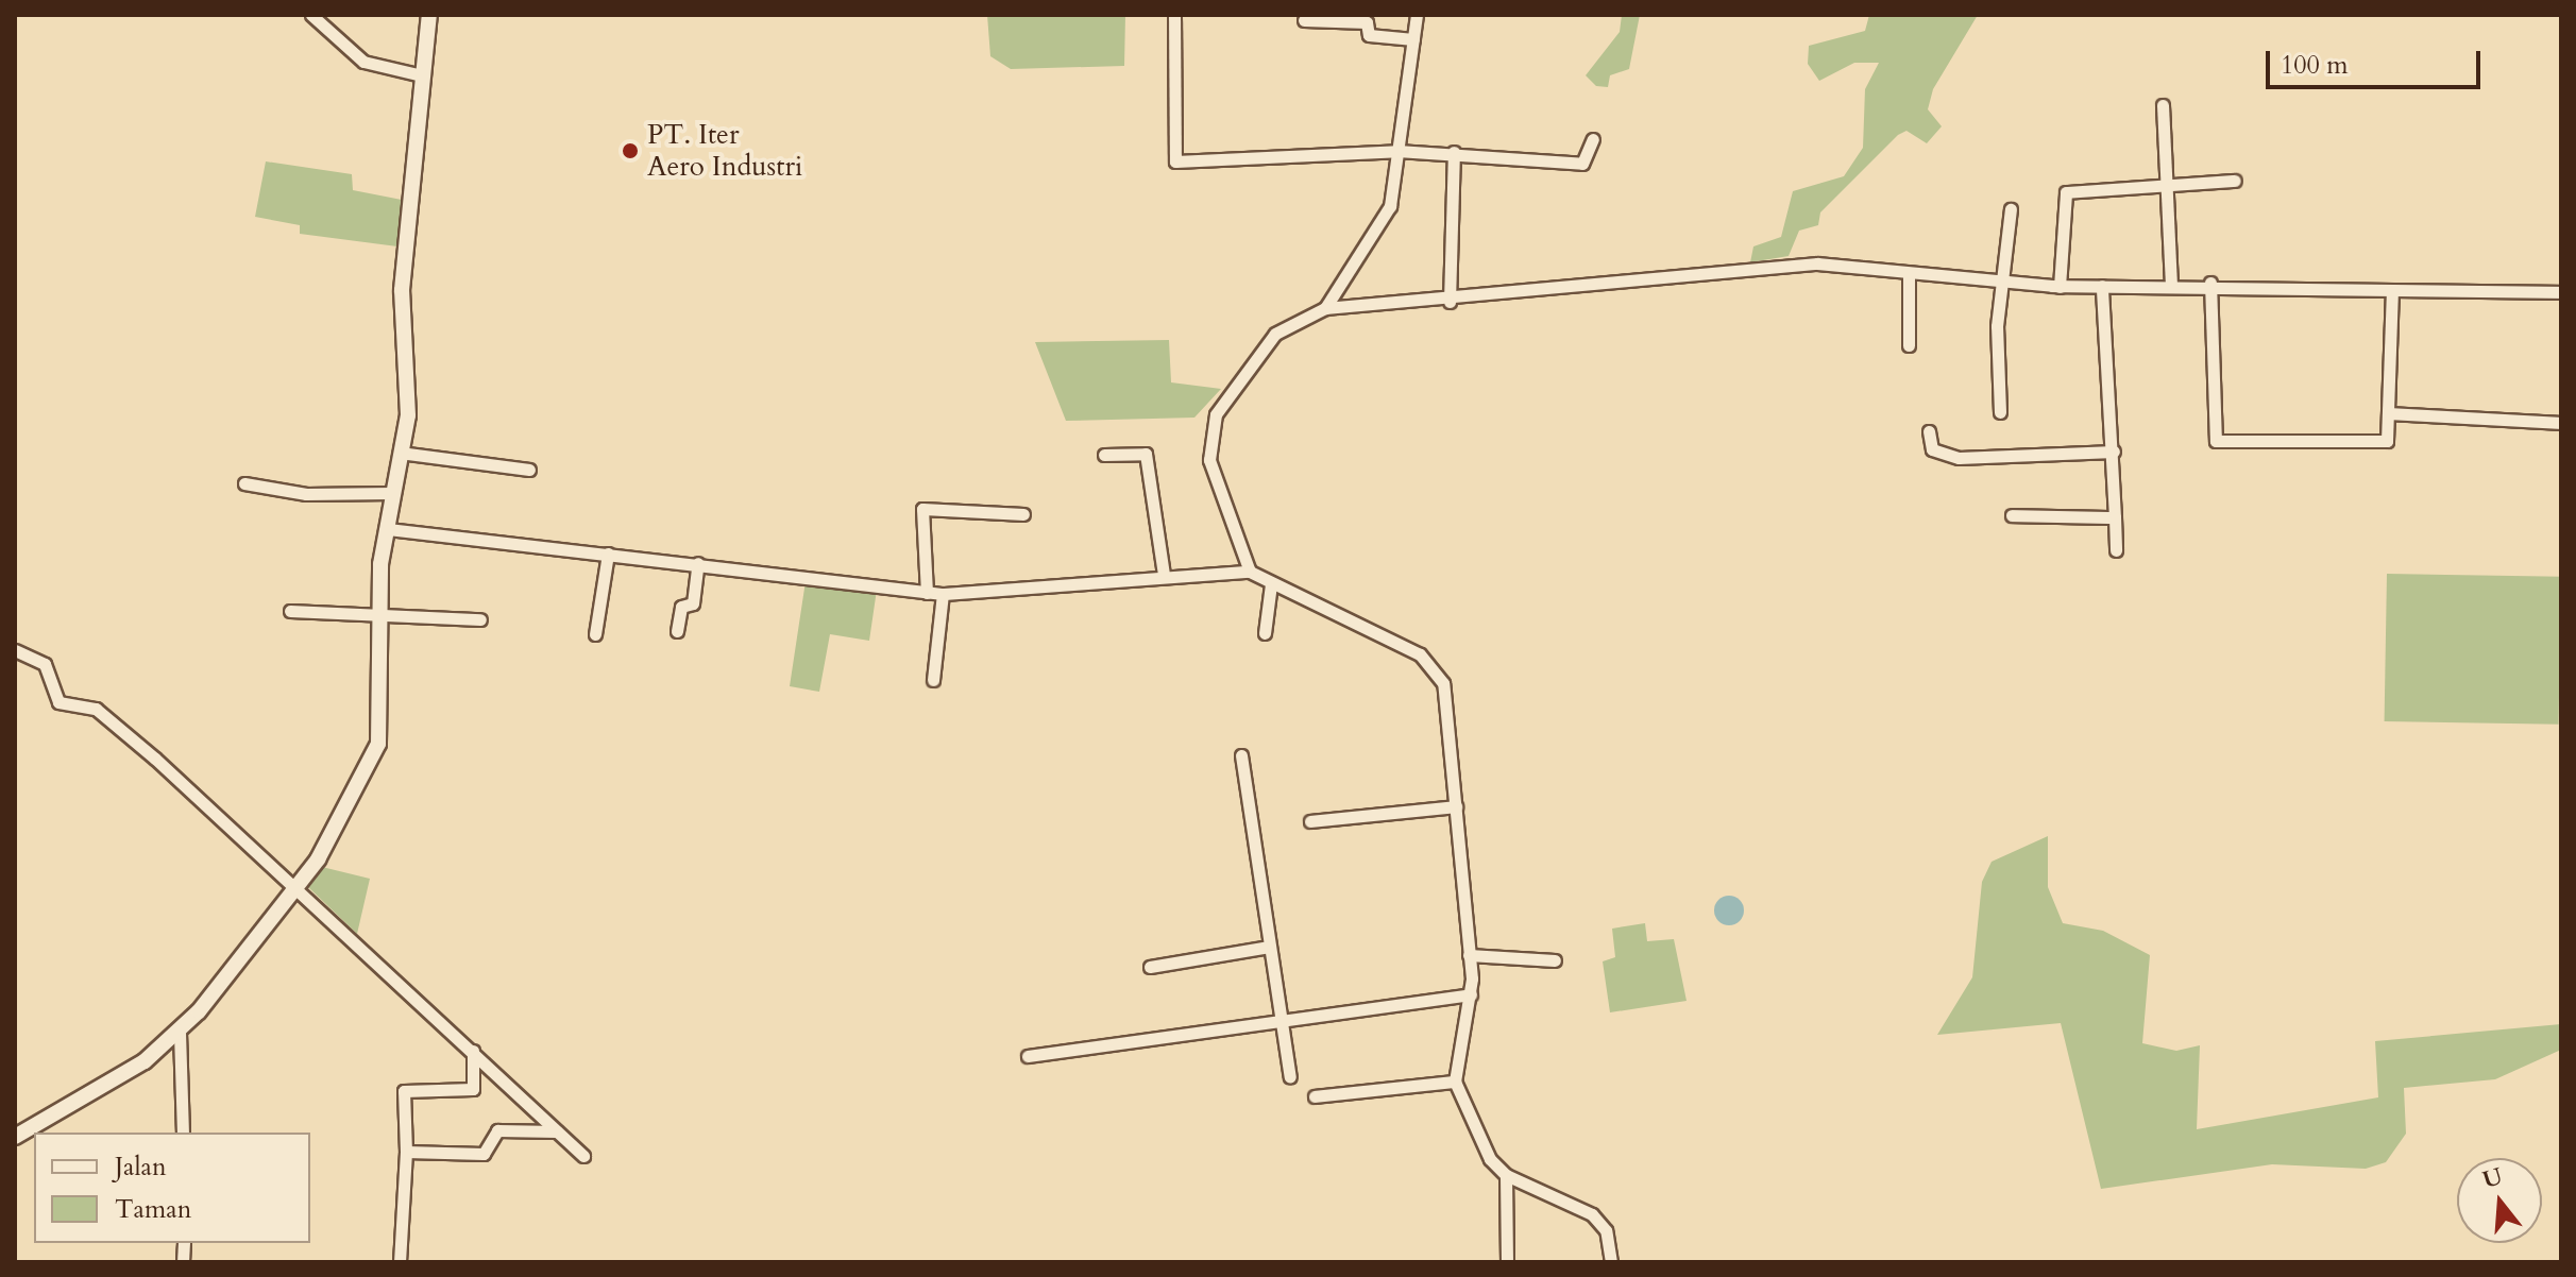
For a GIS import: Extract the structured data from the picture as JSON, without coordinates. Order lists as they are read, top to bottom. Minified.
{"places":["PT. Iter Aero Industri"],"legend":["Jalan","Taman"],"scale_bar":"100 m","north":"top"}
